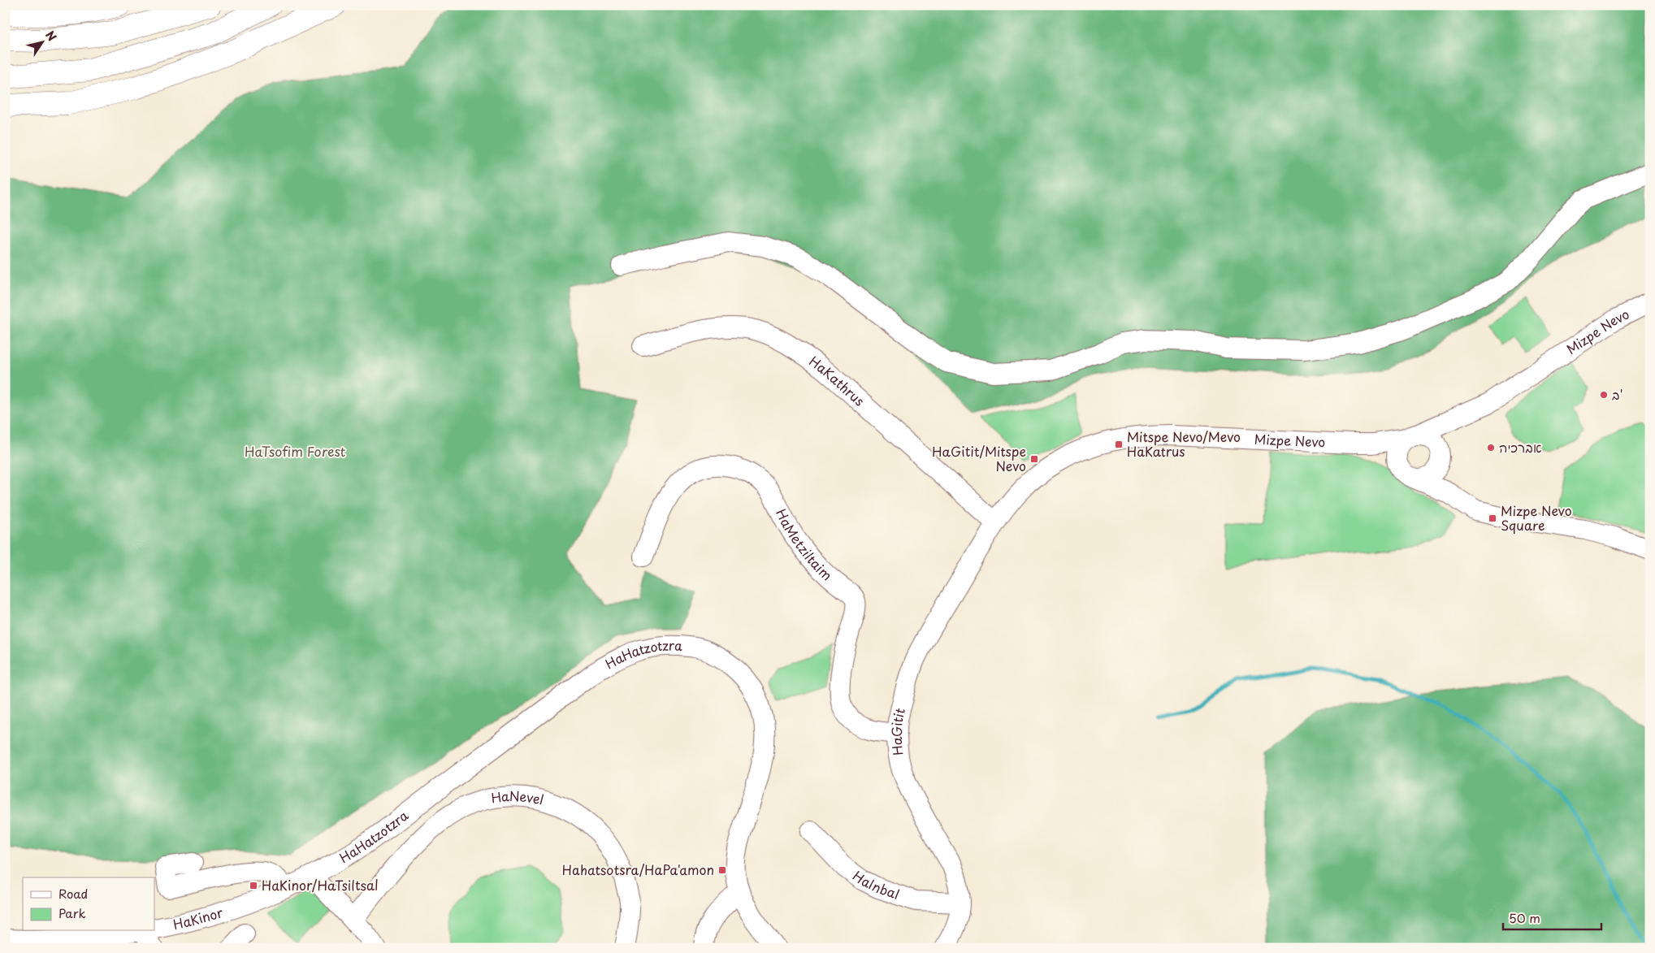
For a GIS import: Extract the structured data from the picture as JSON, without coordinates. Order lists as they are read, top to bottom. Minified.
{"streets":{"street":["Mizpe Nevo","HaKathrus","HaMetziltaim","HaHatzotzra","HaGitit","HaNevel","HaInbal","HaKinor"]},"crossings":[["Mizpe Nevo","HaKathrus"],["Mizpe Nevo","HaGitit"],["HaKathrus","HaGitit"],["HaMetziltaim","HaGitit"],["HaHatzotzra","HaKinor"],["HaGitit","HaInbal"]],"parks":["HaTsofim Forest"],"places":{"other":["ב'","אברכיה"],"transit":["Mitspe Nevo/Mevo HaKatrus","HaGitit/Mitspe Nevo","Mizpe Nevo Square","Hahatsotsra/HaPa'amon","HaKinor/HaTsiltsal"]},"legend":["Road","Park"],"scale_bar":"50 m","north":"top right"}
